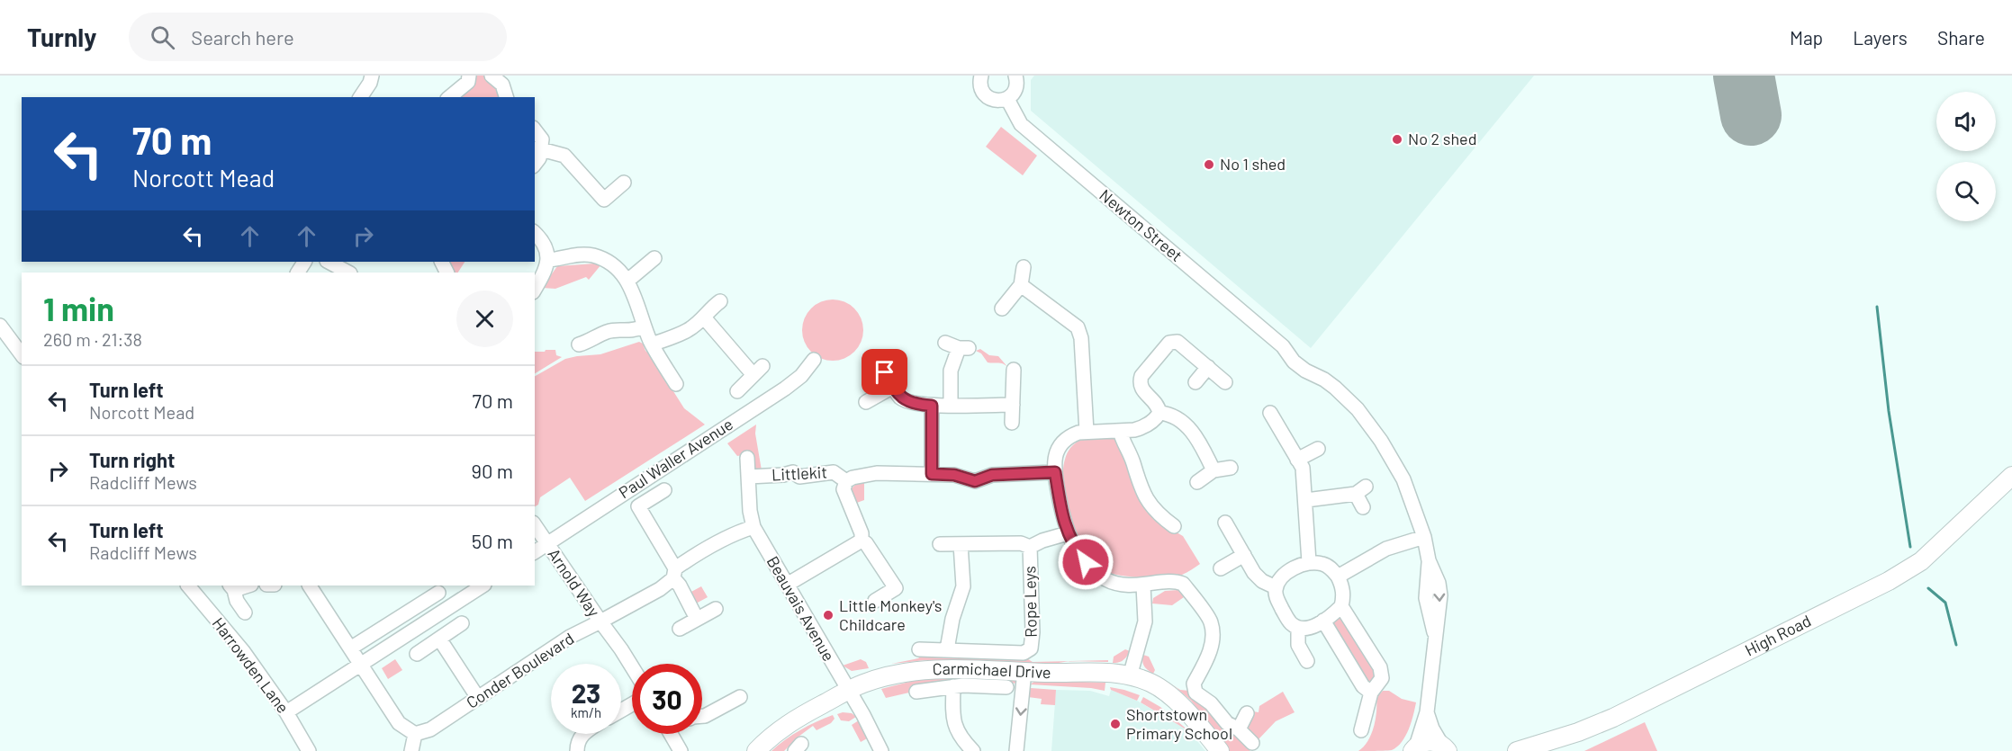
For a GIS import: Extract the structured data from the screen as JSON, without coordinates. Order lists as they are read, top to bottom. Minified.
{"streets":{"main road":["High Road","Carmichael Drive"],"street":["Newton Street","Paul Waller Avenue","Littlekit","Arnold Way","Rope Leys","Beauvais Avenue","Harrowden Lane","Conder Boulevard"]},"crossings":[["Paul Waller Avenue","Arnold Way"],["Littlekit","Beauvais Avenue"],["Arnold Way","Conder Boulevard"],["Rope Leys","Carmichael Drive"],["Beauvais Avenue","Conder Boulevard"],["Beauvais Avenue","Carmichael Drive"]],"places":["No 2 shed","No 1 shed","Little Monkey's Childcare","Shortstown Primary School"],"page":{"header":"Turnly","search":"Search here","nav":["Map","Layers","Share"],"turn":["70 m","Norcott Mead"],"heading":["1 min","260 m · 21:38"],"list":[{"name":"Turn left","note":"Norcott Mead","value":"70 m"},{"name":"Turn right","note":"Radcliff Mews","value":"90 m"},{"name":"Turn left","note":"Radcliff Mews","value":"50 m"}],"speed":"23 km/h","limit":"30"}}
